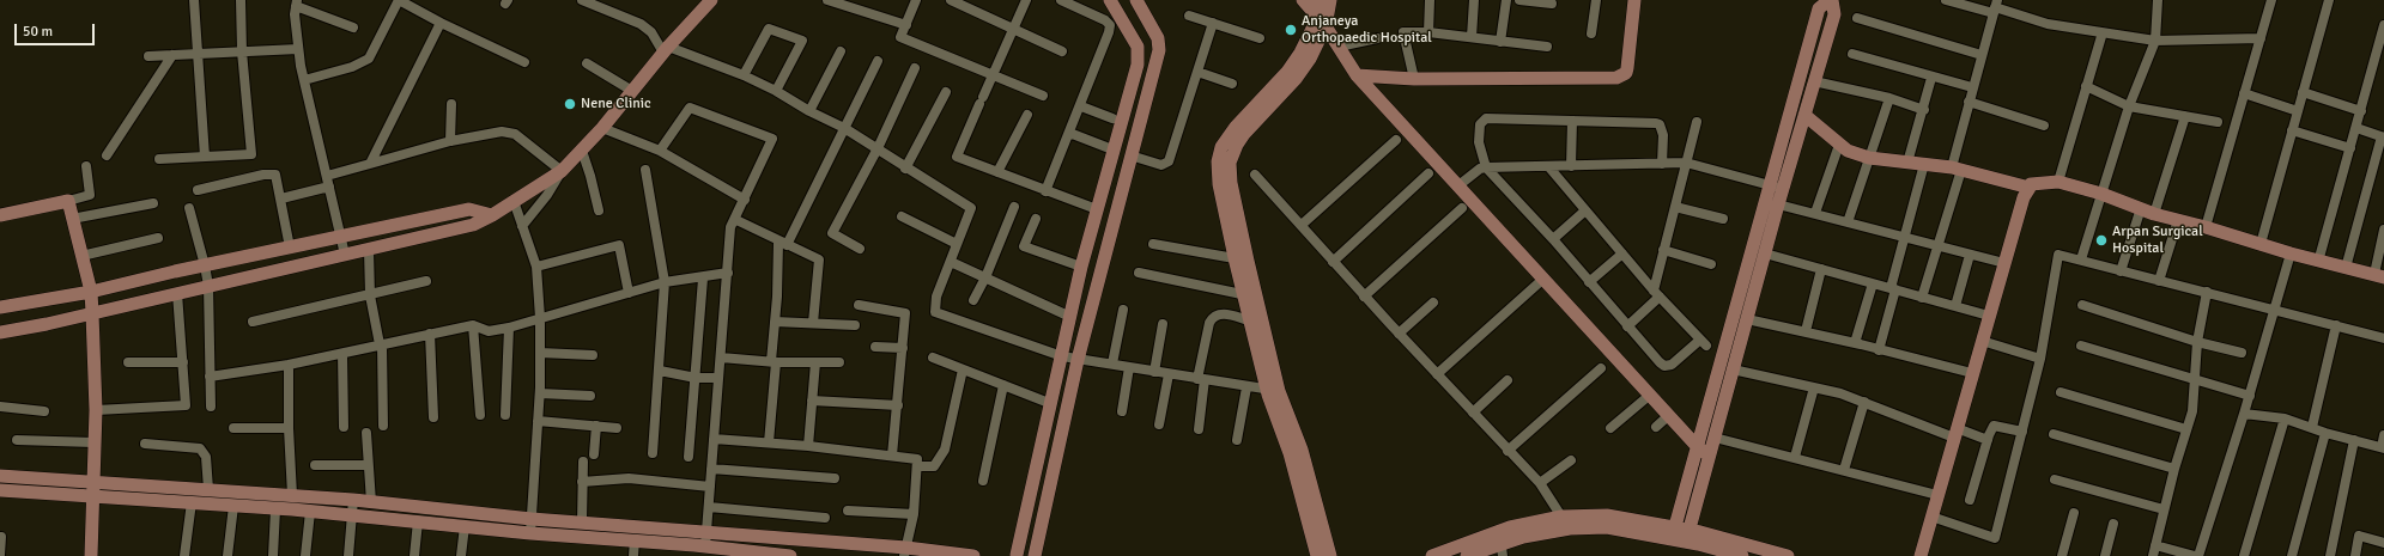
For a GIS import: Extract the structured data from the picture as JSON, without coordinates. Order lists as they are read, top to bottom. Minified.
{"places":["Anjaneya Orthopaedic Hospital","Nene Clinic","Arpan Surgical Hospital"],"scale_bar":"50 m"}
